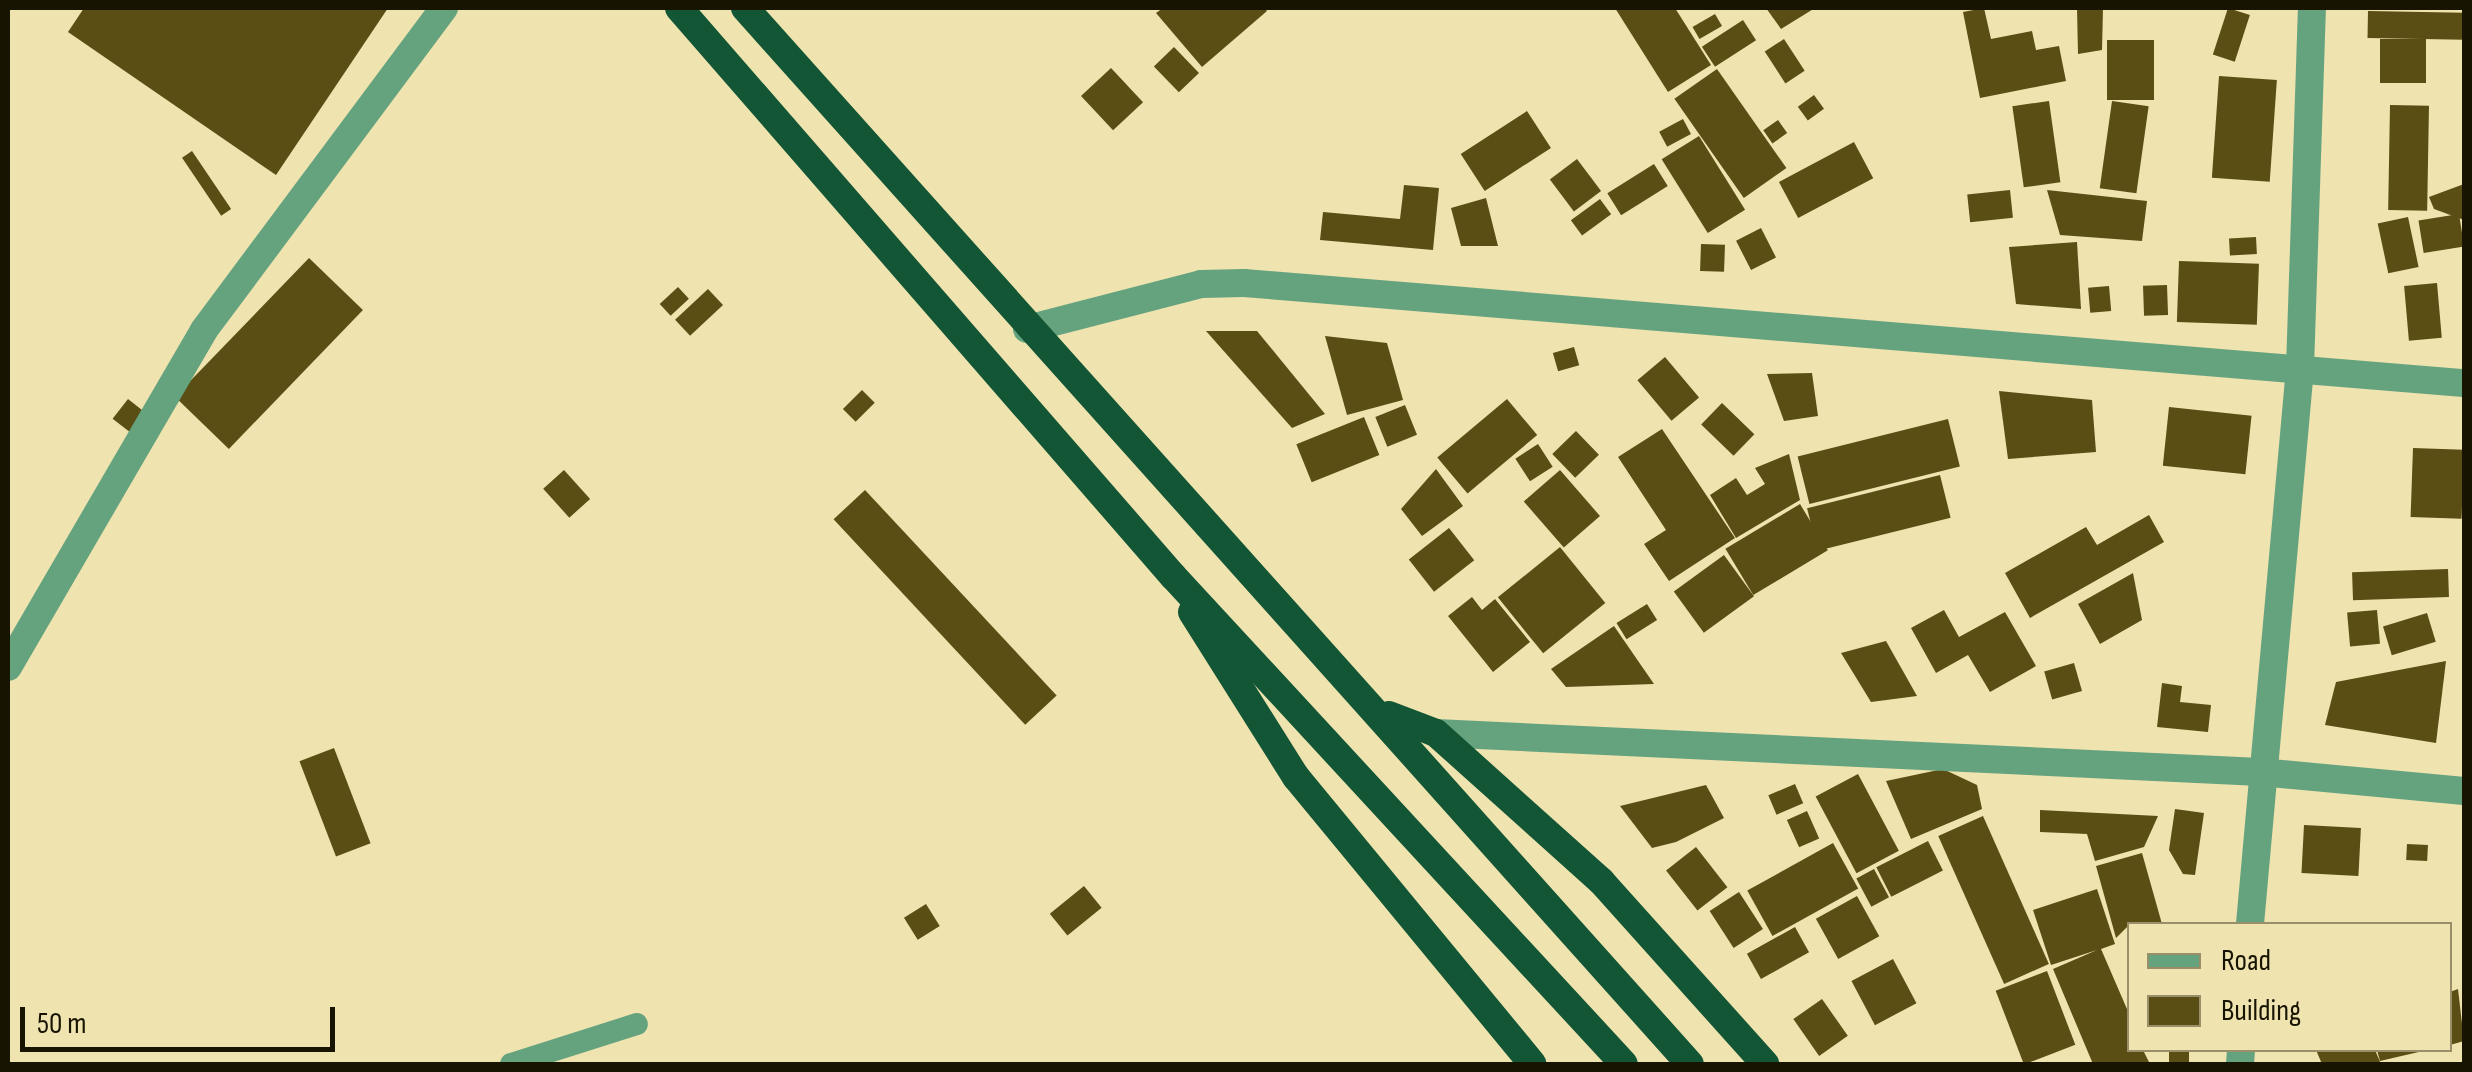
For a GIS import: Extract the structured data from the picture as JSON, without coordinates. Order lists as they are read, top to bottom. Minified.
{"legend":["Road","Building"],"scale_bar":"50 m"}
